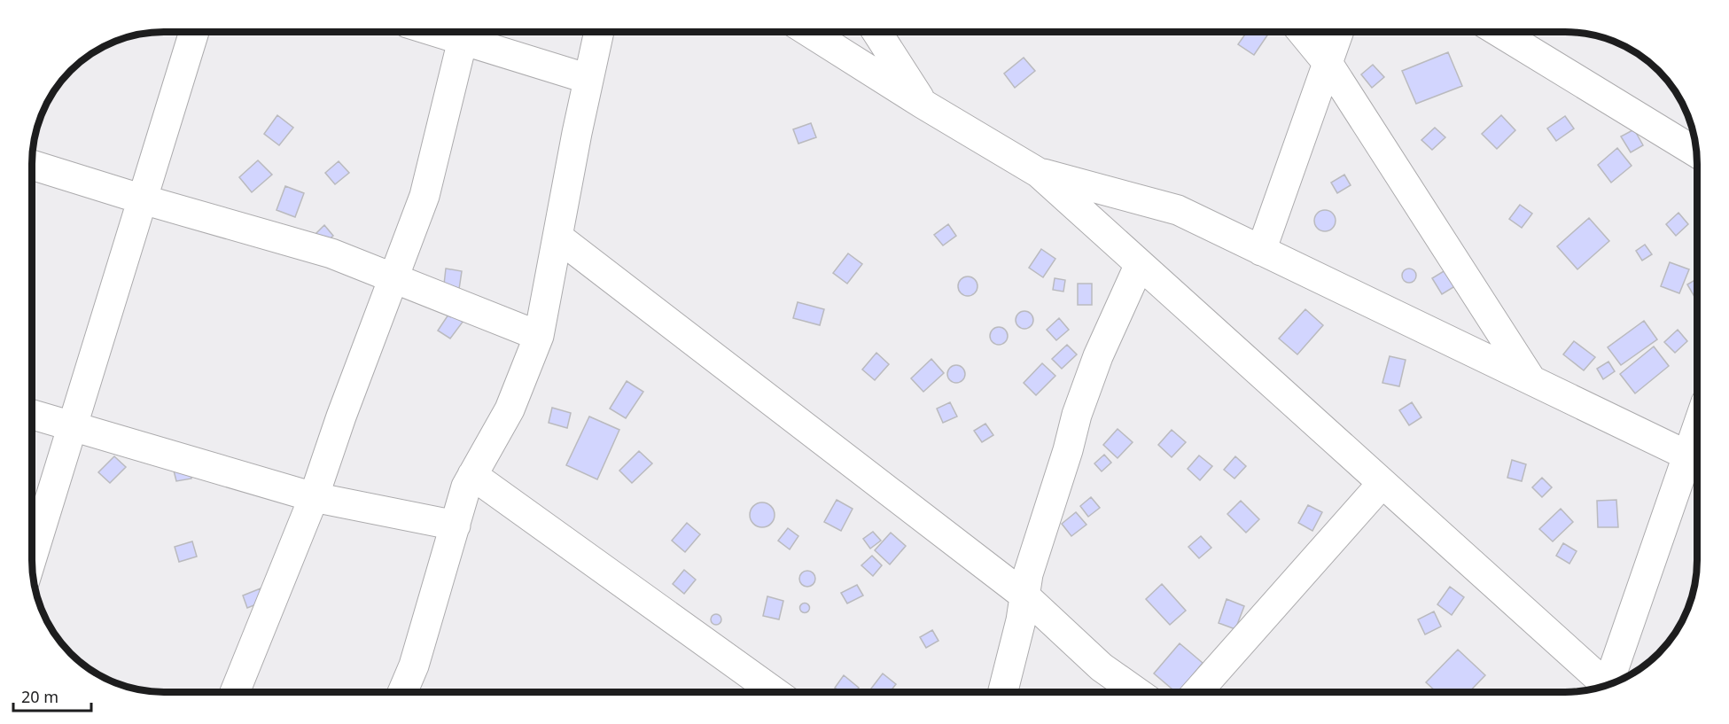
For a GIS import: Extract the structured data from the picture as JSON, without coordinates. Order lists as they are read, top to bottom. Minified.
{"scale_bar":"20 m"}
